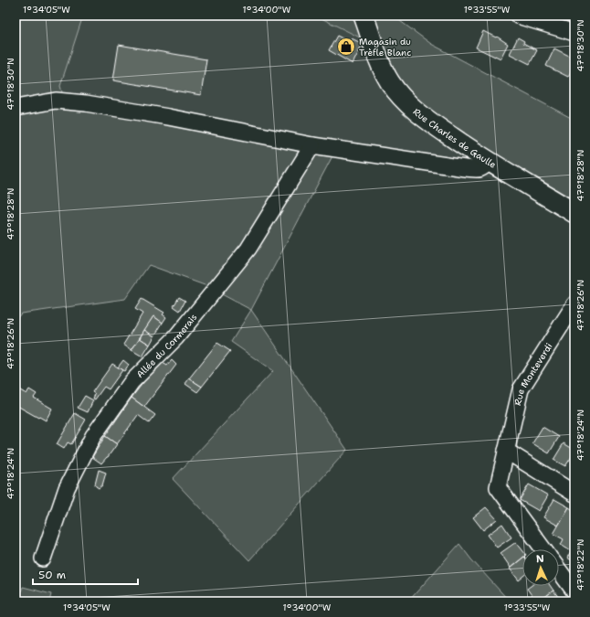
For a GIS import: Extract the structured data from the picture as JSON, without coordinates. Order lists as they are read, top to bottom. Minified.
{"streets":{"street":["Rue Charles de Gaulle","Allée du Cormerais","Rue Monteverdi"]},"places":{"shop":["Magasin du Trèfle Blanc"]},"scale_bar":"50 m","north":"top","coordinates":["1°34'05\"W","1°34'00\"W","1°33'55\"W","47°18'30\"N","47°18'28\"N","47°18'26\"N","47°18'24\"N","47°18'22\"N"]}
